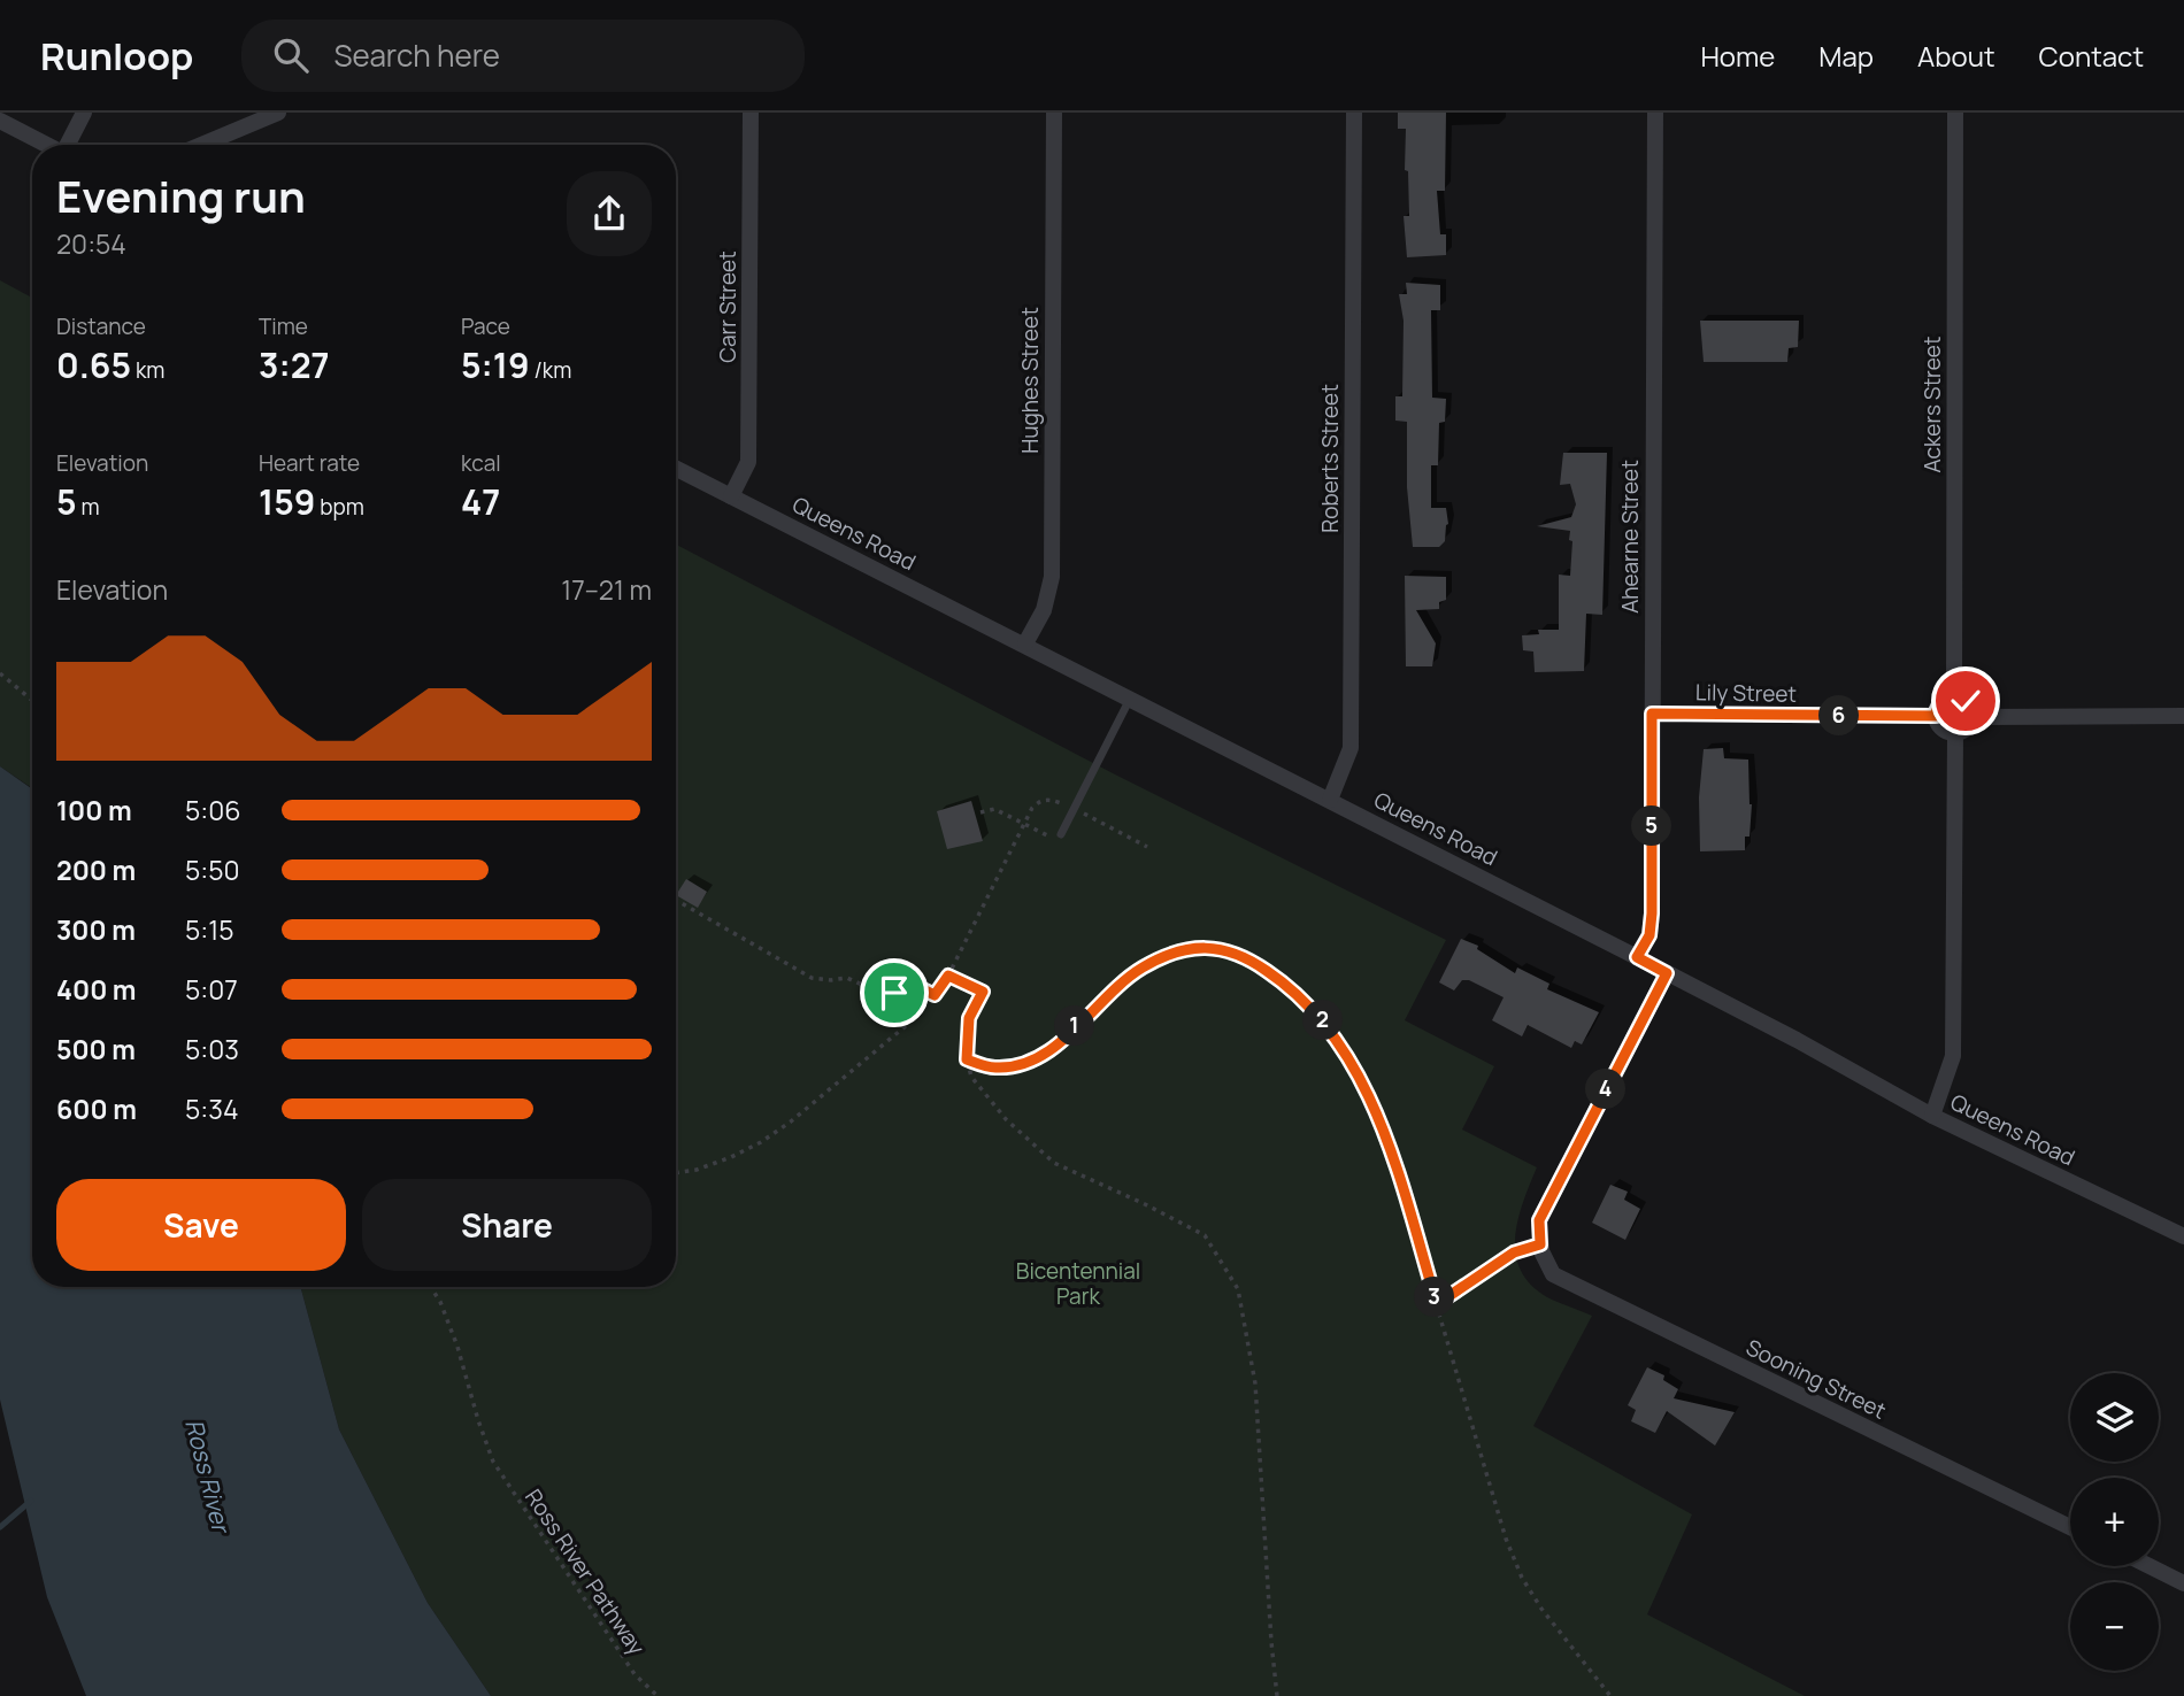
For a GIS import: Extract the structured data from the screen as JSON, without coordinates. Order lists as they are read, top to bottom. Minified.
{"streets":{"street":["Carr Street","Hughes Street","Ackers Street","Roberts Street","Queens Road","Ahearne Street","Lily Street","Sooning Street"],"path":["Ross River Pathway"]},"crossings":[["Carr Street","Queens Road"],["Hughes Street","Queens Road"],["Ackers Street","Lily Street"],["Roberts Street","Queens Road"],["Queens Road","Ahearne Street"],["Ahearne Street","Lily Street"]],"water":["Ross River"],"parks":["Bicentennial Park"],"page":{"header":"Runloop","search":"Search here","nav":["Home","Map","About","Contact"],"heading":["Evening run","20:54"],"stats":[["Distance","0.65 km"],["Time","3:27"],["Pace","5:19 /km"],["Elevation","5 m"],["Heart rate","159 bpm"],["kcal","47"]],"chart":["Elevation","17–21 m"],"pins":["6","5","2","1","4","3"],"list":[{"name":"100 m","note":"5:06"},{"name":"200 m","note":"5:50"},{"name":"300 m","note":"5:15"},{"name":"400 m","note":"5:07"},{"name":"500 m","note":"5:03"},{"name":"600 m","note":"5:34"}],"buttons":["Save","Share"],"map_buttons":["+","−"]}}
